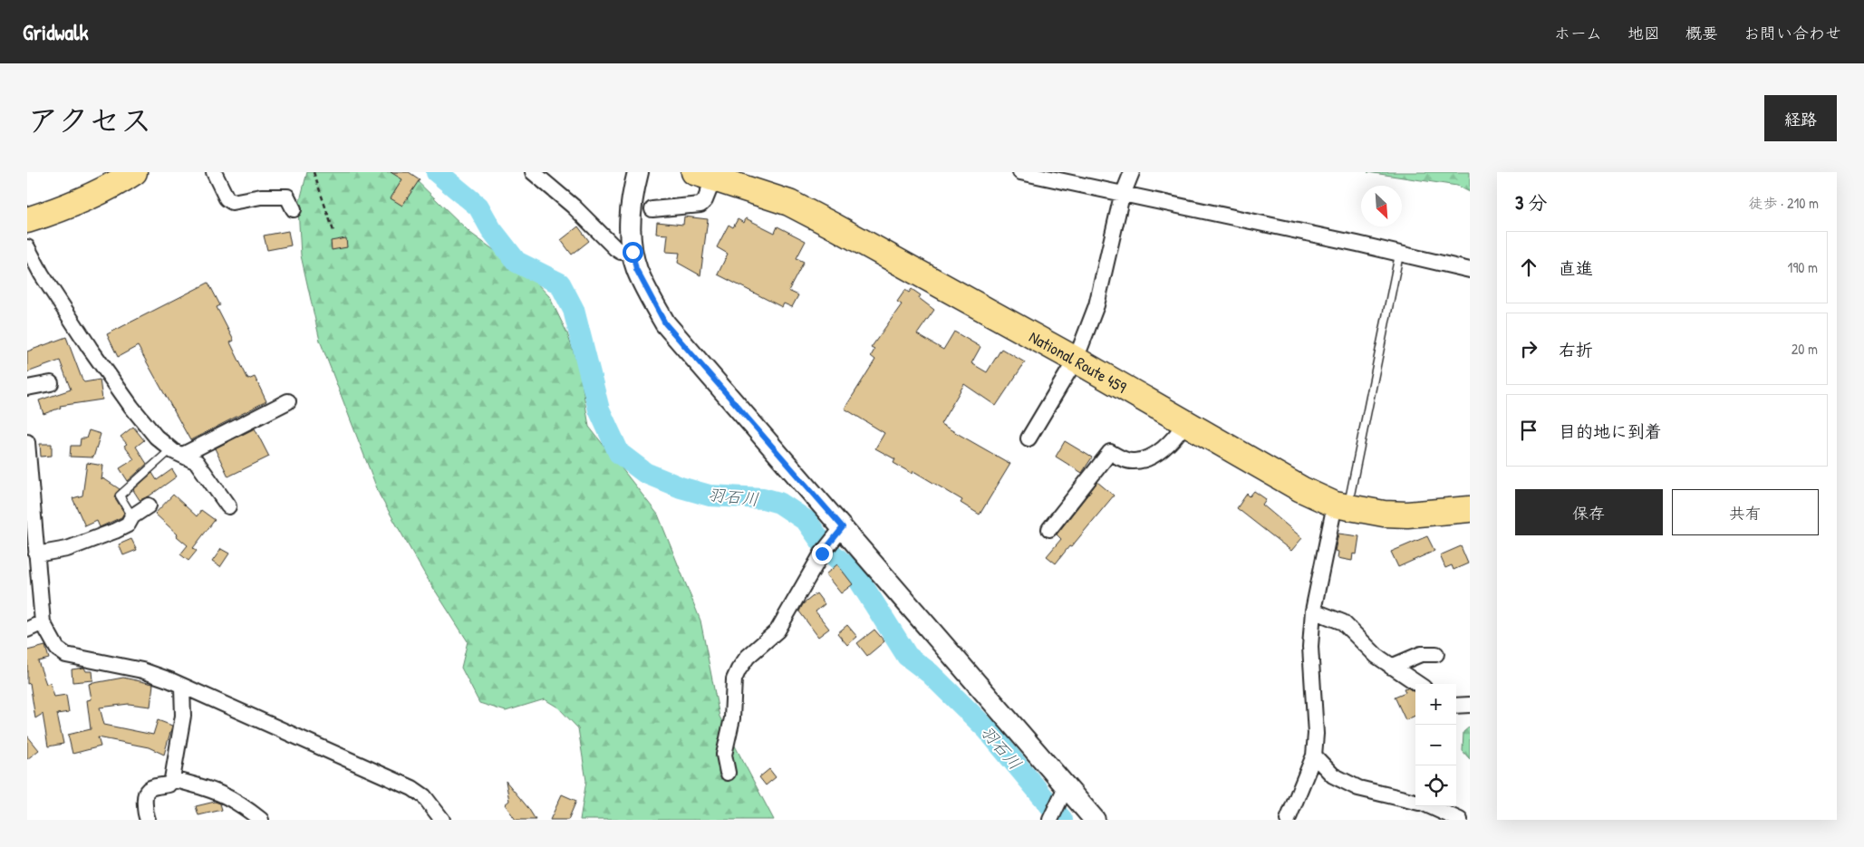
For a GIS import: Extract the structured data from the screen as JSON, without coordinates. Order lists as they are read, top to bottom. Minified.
{"streets":{"highway":["National Route 459"]},"water":["羽石川"],"north":"bottom right","page":{"header":"Gridwalk","nav":["ホーム","地図","概要","お問い合わせ"],"title":"アクセス","buttons":["経路",["保存","共有"]],"heading":["3 分","徒歩 · 210 m"],"list":[["直進","190 m"],["右折","20 m"],"目的地に到着"],"map_buttons":["+","−"]}}
